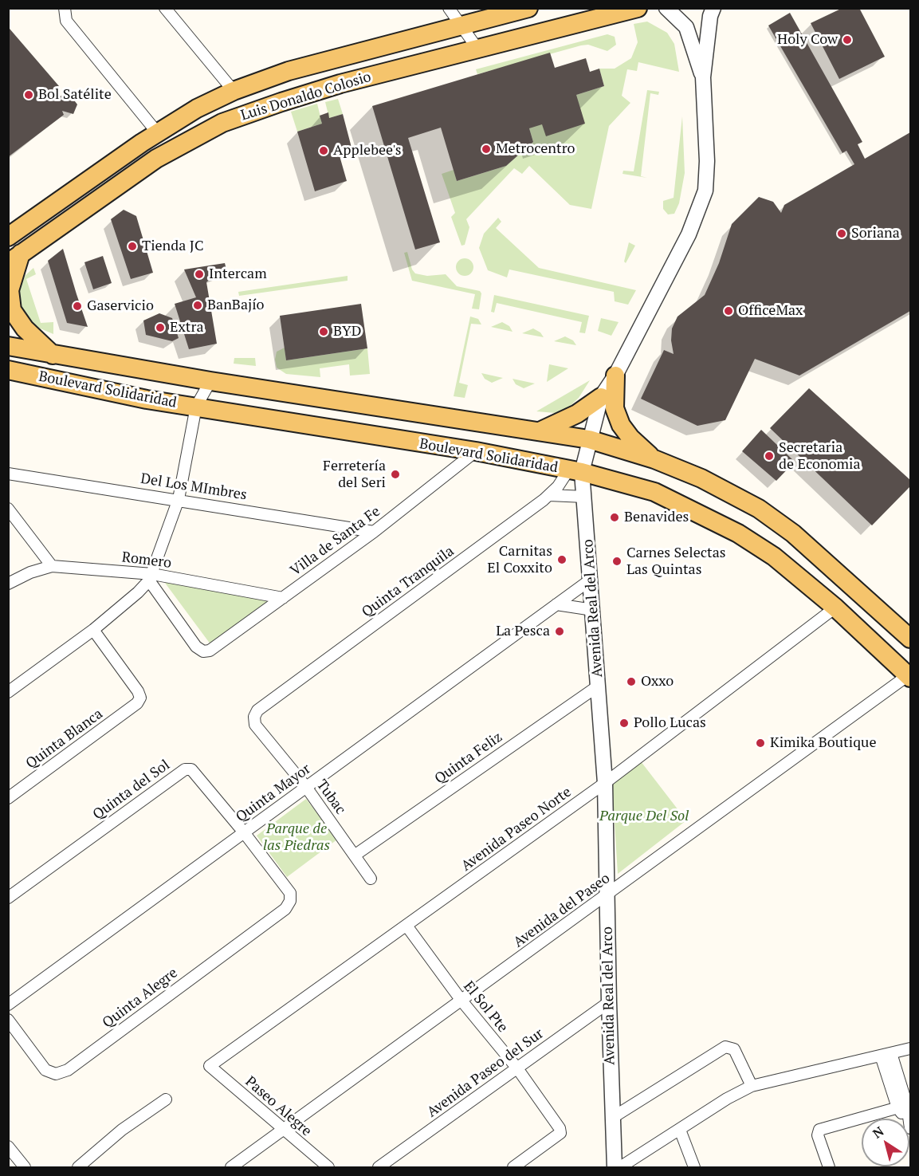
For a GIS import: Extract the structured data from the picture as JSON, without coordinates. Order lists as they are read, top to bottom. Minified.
{"streets":{"main road":["Luis Donaldo Colosio","Boulevard Solidaridad"],"street":["Del Los MImbres","Villa de Santa Fe","Romero","Quinta Tranquila","Avenida Real del Arco","Quinta Blanca","Quinta Feliz","Quinta del Sol","Quinta Mayor","Tubac","Avenida Paseo Norte","Avenida del Paseo","Quinta Alegre","El Sol Pte","Avenida Paseo del Sur","Paseo Alegre"]},"crossings":[["Boulevard Solidaridad","Villa de Santa Fe"],["Boulevard Solidaridad","Quinta Tranquila"],["Boulevard Solidaridad","Avenida Real del Arco"],["Boulevard Solidaridad","Avenida Paseo Norte"],["Boulevard Solidaridad","Avenida del Paseo"],["Del Los MImbres","Villa de Santa Fe"],["Villa de Santa Fe","Romero"],["Quinta Tranquila","Avenida Real del Arco"],["Quinta Tranquila","Tubac"],["Avenida Real del Arco","Quinta Feliz"],["Avenida Real del Arco","Quinta Mayor"],["Avenida Real del Arco","Avenida Paseo Norte"],["Avenida Real del Arco","Avenida del Paseo"],["Avenida Real del Arco","Avenida Paseo del Sur"],["Quinta Feliz","Tubac"],["Quinta del Sol","Quinta Mayor"],["Quinta del Sol","Quinta Alegre"],["Quinta Mayor","Tubac"],["Avenida Paseo Norte","El Sol Pte"],["Avenida Paseo Norte","Paseo Alegre"],["Avenida del Paseo","El Sol Pte"],["Avenida del Paseo","Paseo Alegre"],["El Sol Pte","Avenida Paseo del Sur"]],"parks":["Parque Del Sol","Parque de las Piedras"],"places":["Holy Cow","Bol Satélite","Metrocentro","Applebee's","Soriana","Tienda JC","Intercam","BanBajío","Gaservicio","OfficeMax","Extra","BYD","Secretaria de Economia","Ferretería del Seri","Benavides","Carnitas El Coxxito","Carnes Selectas Las Quintas","La Pesca","Oxxo","Pollo Lucas","Kimika Boutique"],"north":"top left"}
